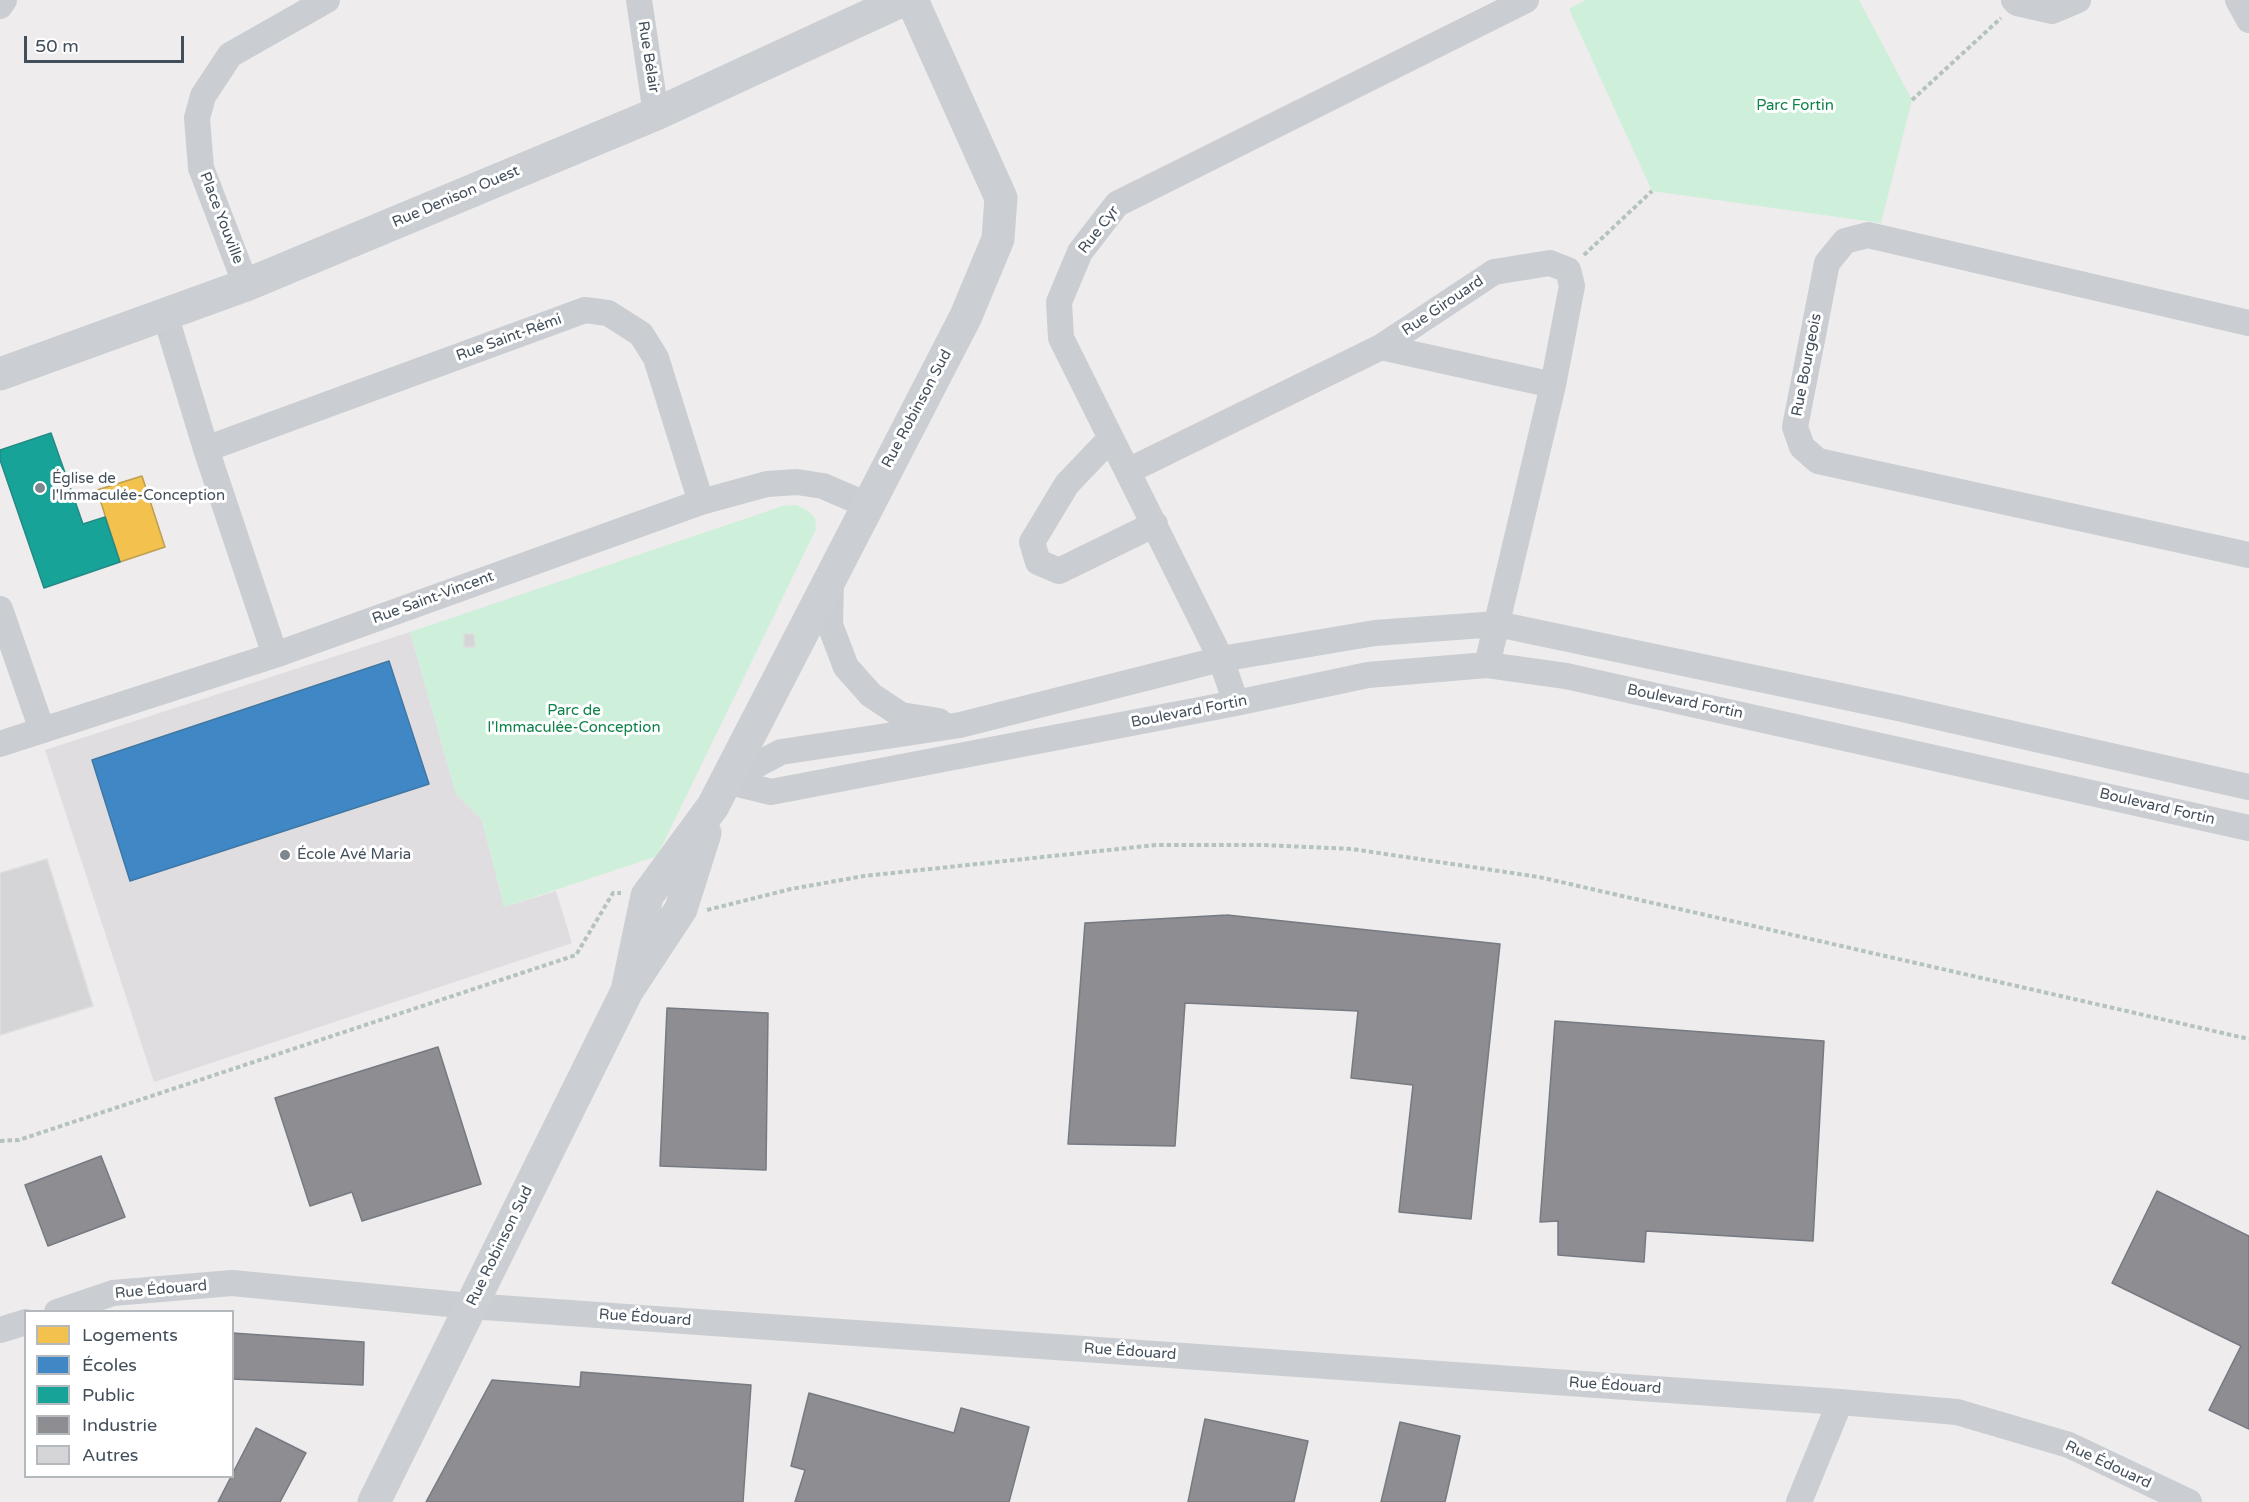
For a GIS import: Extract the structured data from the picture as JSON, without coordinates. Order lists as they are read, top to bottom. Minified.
{"streets":{"street":["Rue Bélair","Rue Denison Ouest","Place Youville","Rue Cyr","Rue Girouard","Rue Saint-Rémi","Rue Bourgeois","Rue Robinson Sud","Rue Saint-Vincent","Boulevard Fortin","Rue Édouard"]},"crossings":[["Rue Bélair","Rue Denison Ouest"],["Rue Denison Ouest","Place Youville"],["Rue Cyr","Rue Girouard"],["Rue Cyr","Boulevard Fortin"],["Rue Saint-Rémi","Rue Saint-Vincent"],["Rue Robinson Sud","Rue Saint-Vincent"],["Rue Robinson Sud","Boulevard Fortin"],["Rue Robinson Sud","Rue Édouard"]],"parks":["Parc Fortin","Parc de l'Immaculée-Conception"],"places":["Église de l'Immaculée-Conception","École Avé Maria"],"legend":["Logements","Écoles","Public","Industrie","Autres"],"scale_bar":"50 m"}
